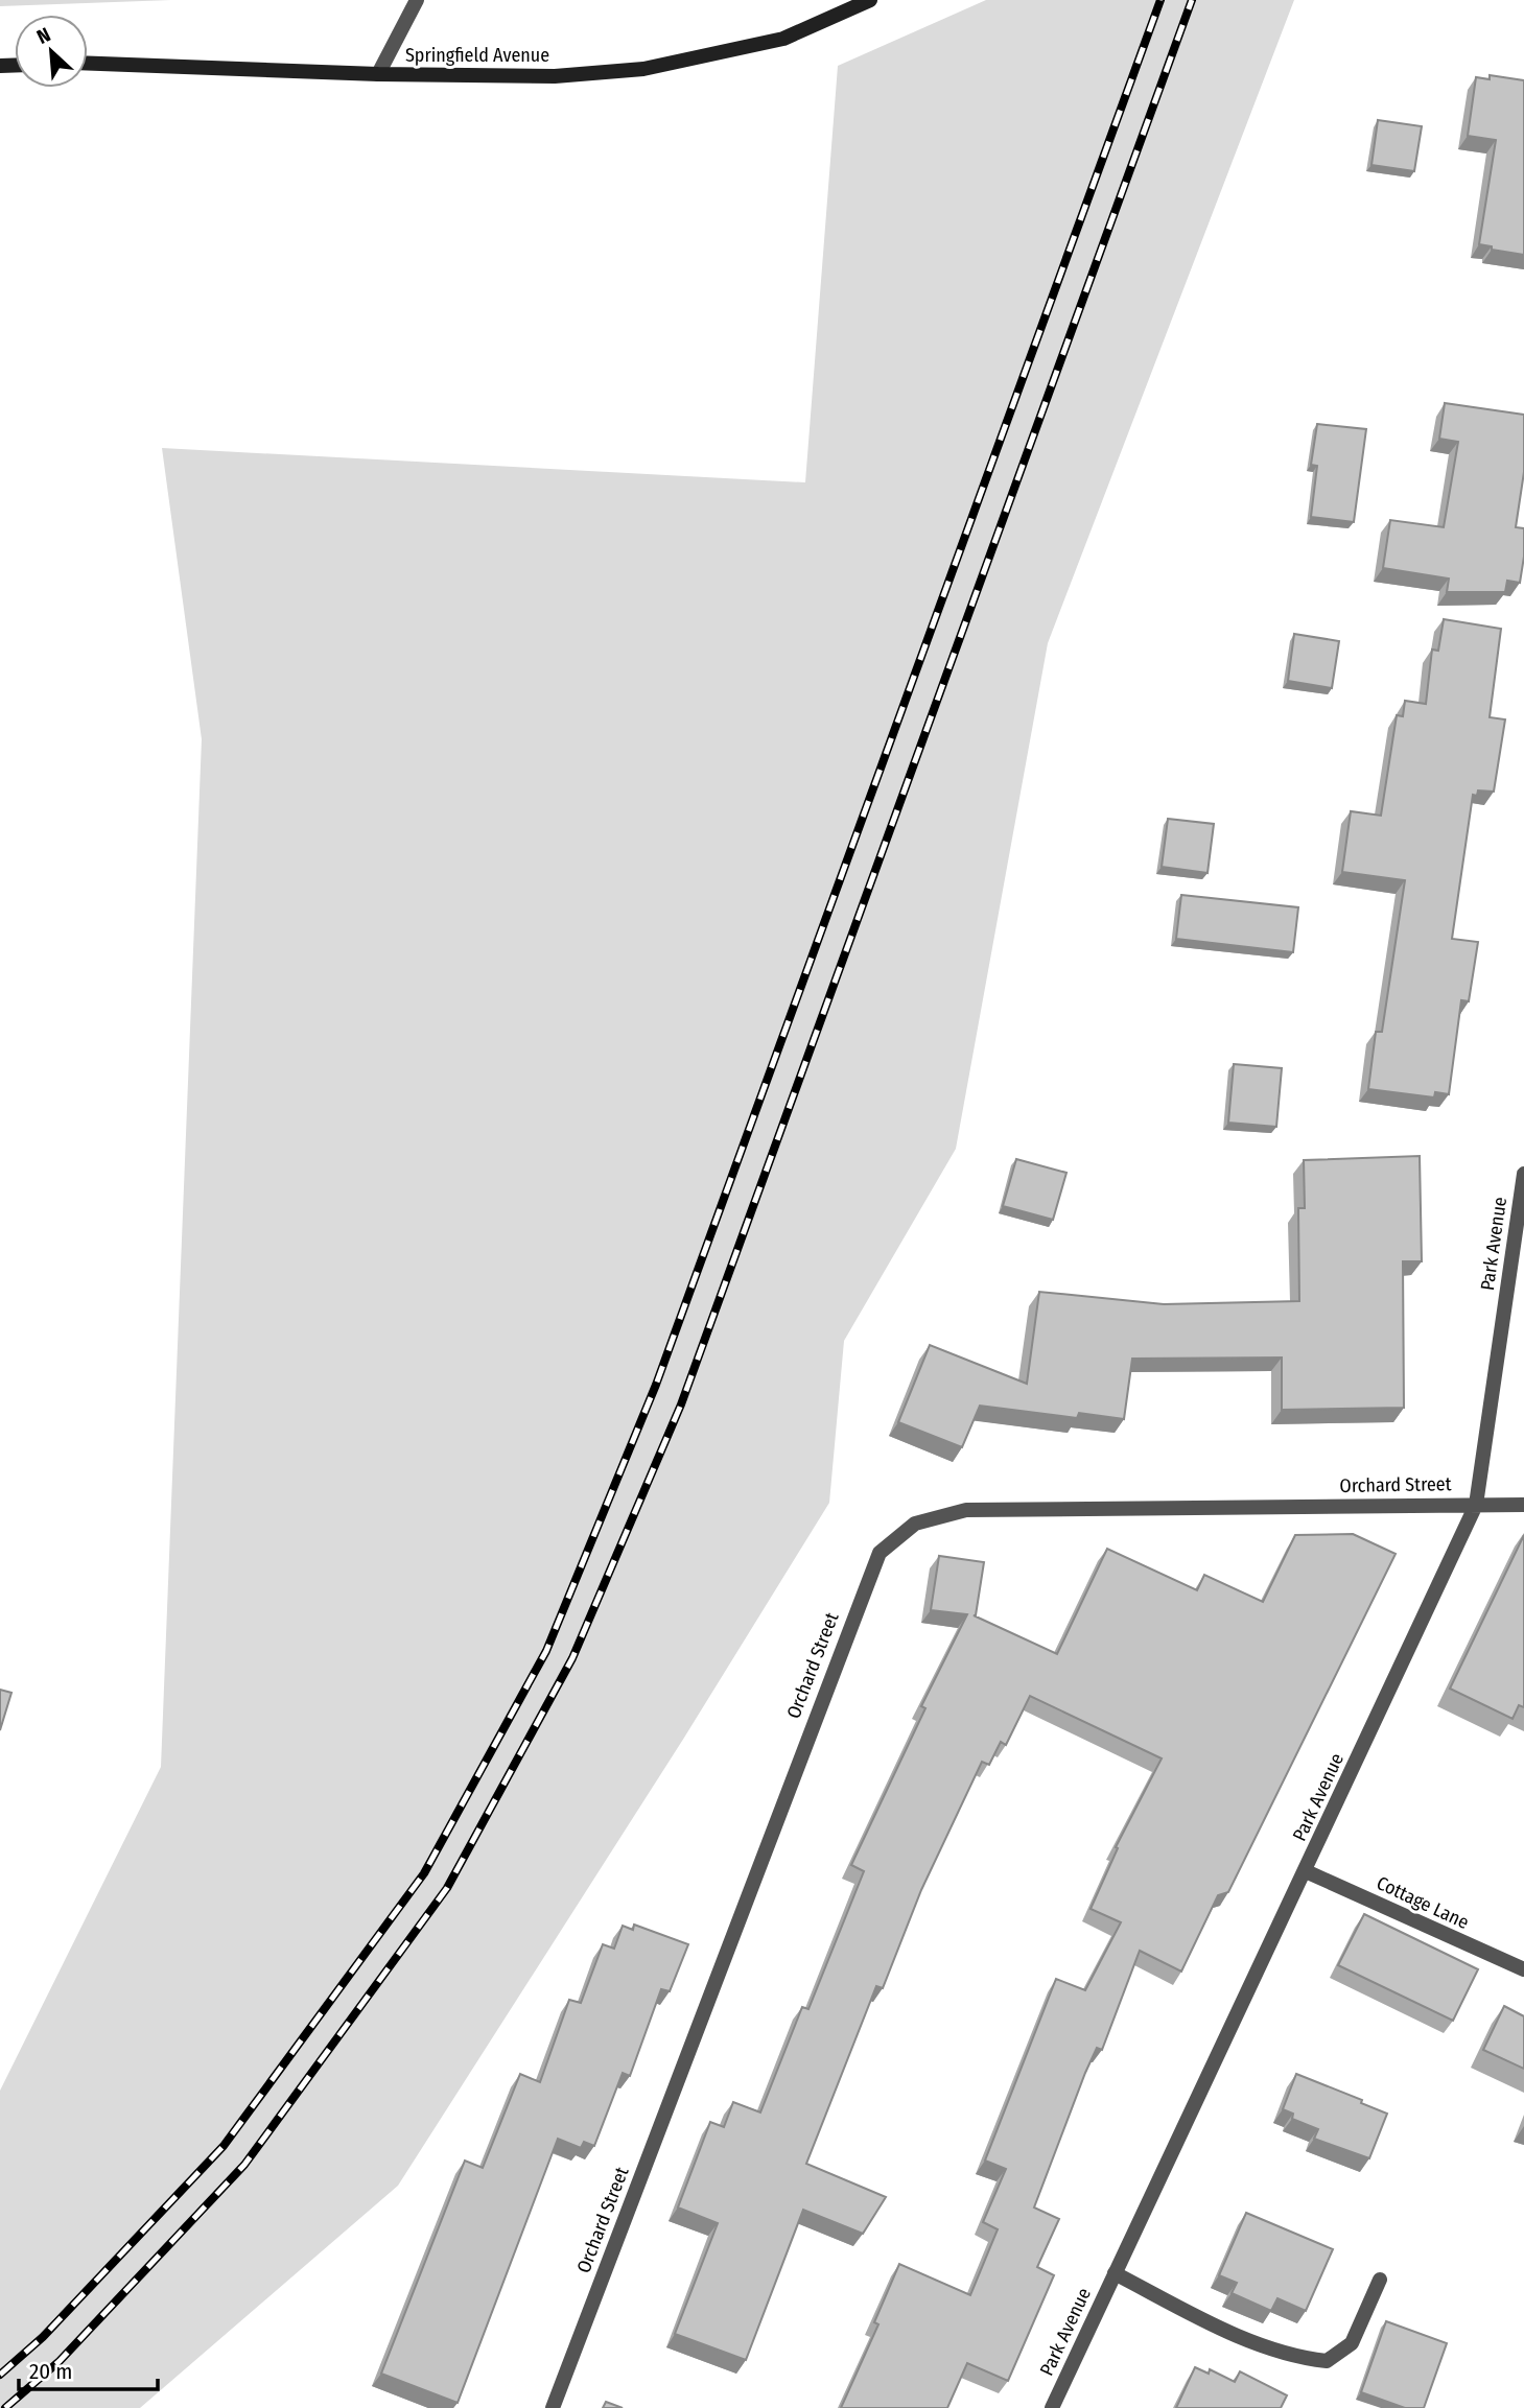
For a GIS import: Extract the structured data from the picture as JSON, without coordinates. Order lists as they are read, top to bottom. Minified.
{"streets":{"main road":["Springfield Avenue"],"street":["Park Avenue","Orchard Street","Cottage Lane"]},"crossings":[["Park Avenue","Orchard Street"],["Park Avenue","Cottage Lane"]],"scale_bar":"20 m","north":"top left"}
